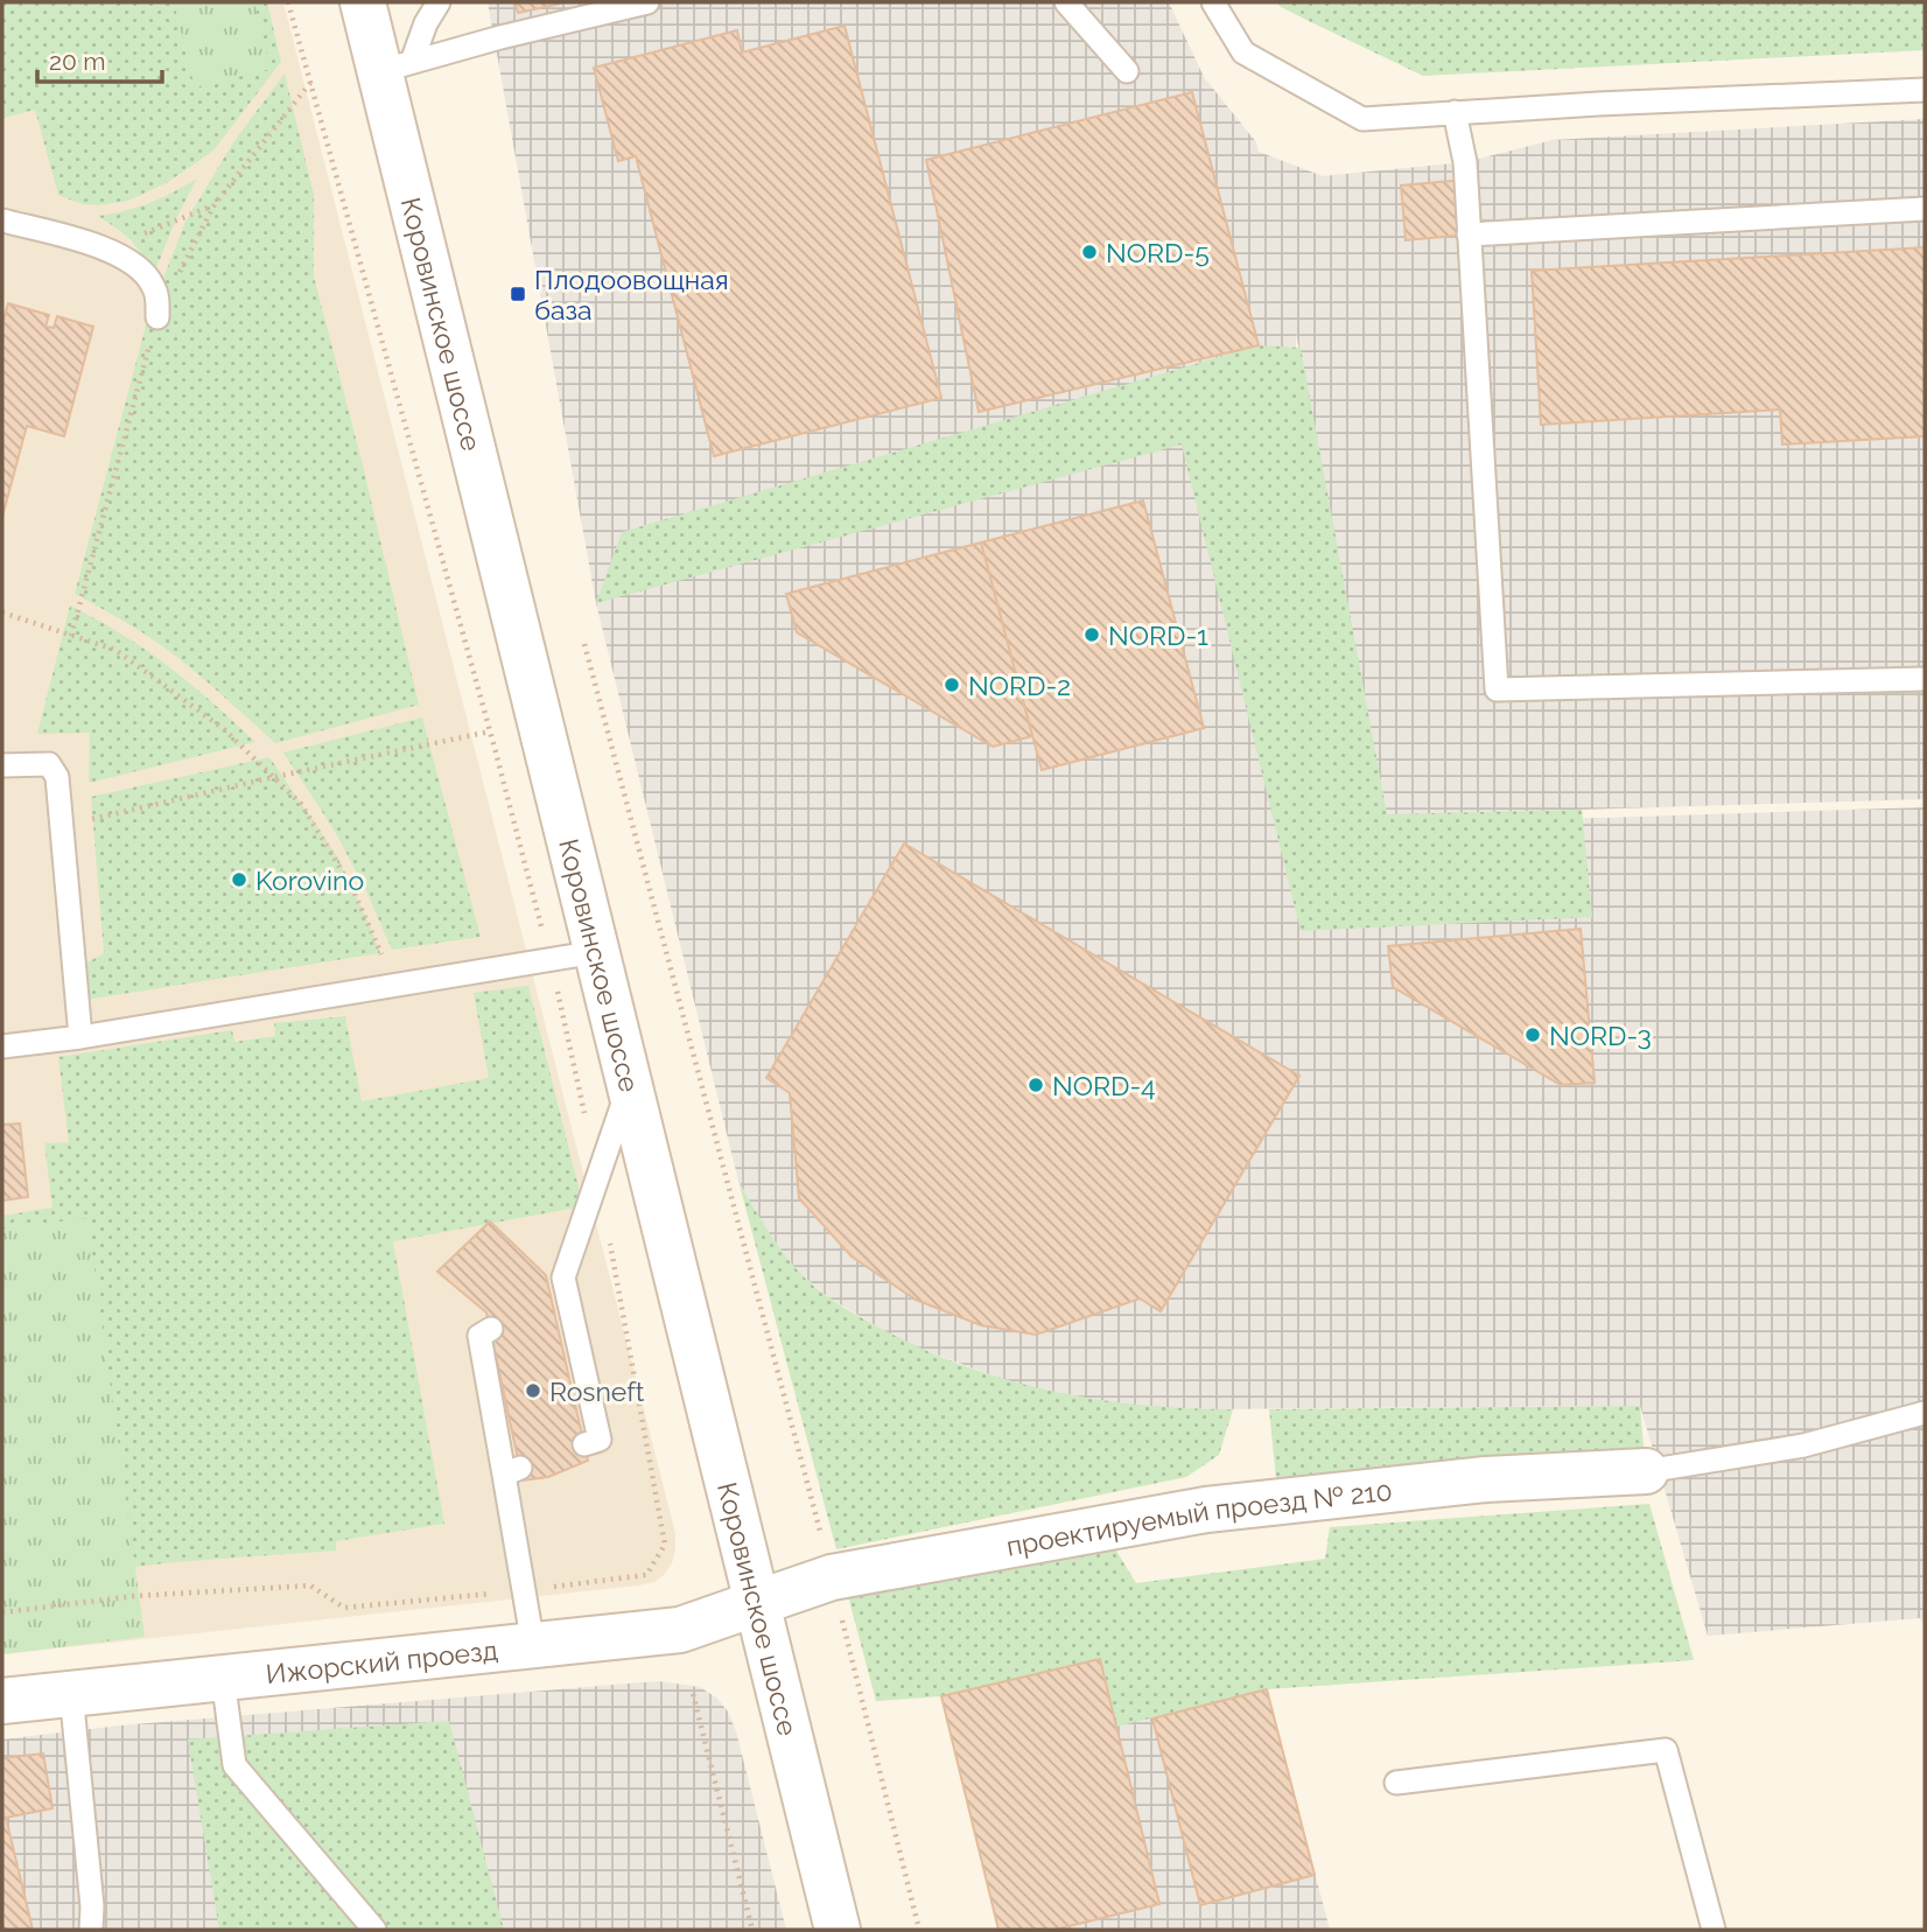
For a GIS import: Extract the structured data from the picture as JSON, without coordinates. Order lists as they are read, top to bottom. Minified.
{"streets":{"main road":["Коровинское шоссе","проектируемый проезд № 210","Ижорский проезд"]},"crossings":[["Коровинское шоссе","проектируемый проезд № 210"],["Коровинское шоссе","Ижорский проезд"],["проектируемый проезд № 210","Ижорский проезд"]],"places":{"other":["NORD-5","NORD-1","NORD-2","Korovino","NORD-3","NORD-4","Rosneft"],"transit":["Плодоовощная база"]},"scale_bar":"20 m"}
